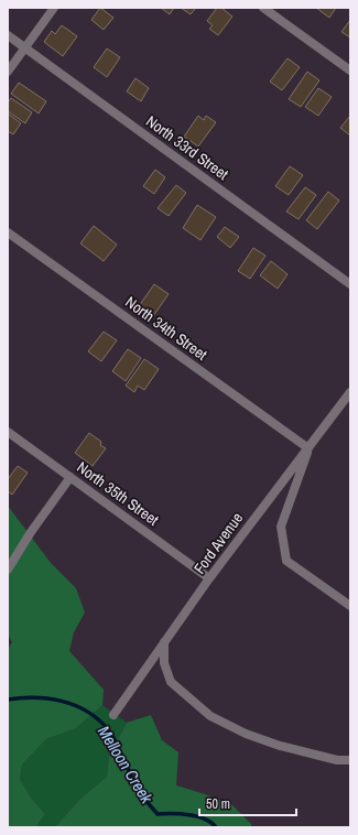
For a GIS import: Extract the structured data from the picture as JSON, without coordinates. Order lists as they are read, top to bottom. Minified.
{"streets":{"street":["North 33rd Street","North 34th Street","North 35th Street","Ford Avenue"]},"crossings":[["North 34th Street","Ford Avenue"],["North 35th Street","Ford Avenue"]],"water":["Melloon Creek"],"scale_bar":"50 m"}
